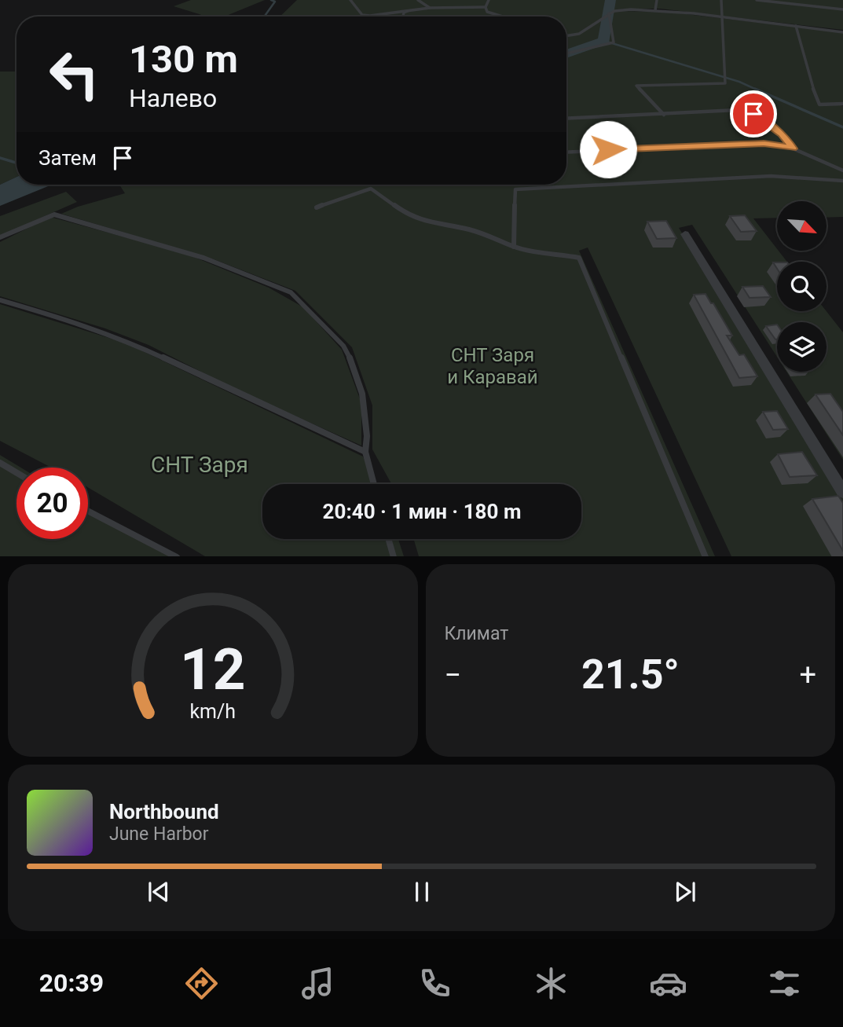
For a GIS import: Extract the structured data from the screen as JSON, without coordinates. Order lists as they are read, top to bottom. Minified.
{"parks":["СНТ Заря и Каравай","СНТ Заря"],"north":"bottom right","page":{"turn":["130 m","Налево"],"then":"Затем","limit":"20","trip":"20:40 · 1 мин · 180 m","tile":"Климат","heat":["−","21.5°","+"],"song":["Northbound","June Harbor"],"tabs":"20:39","gauge":["12","km/h"]}}
